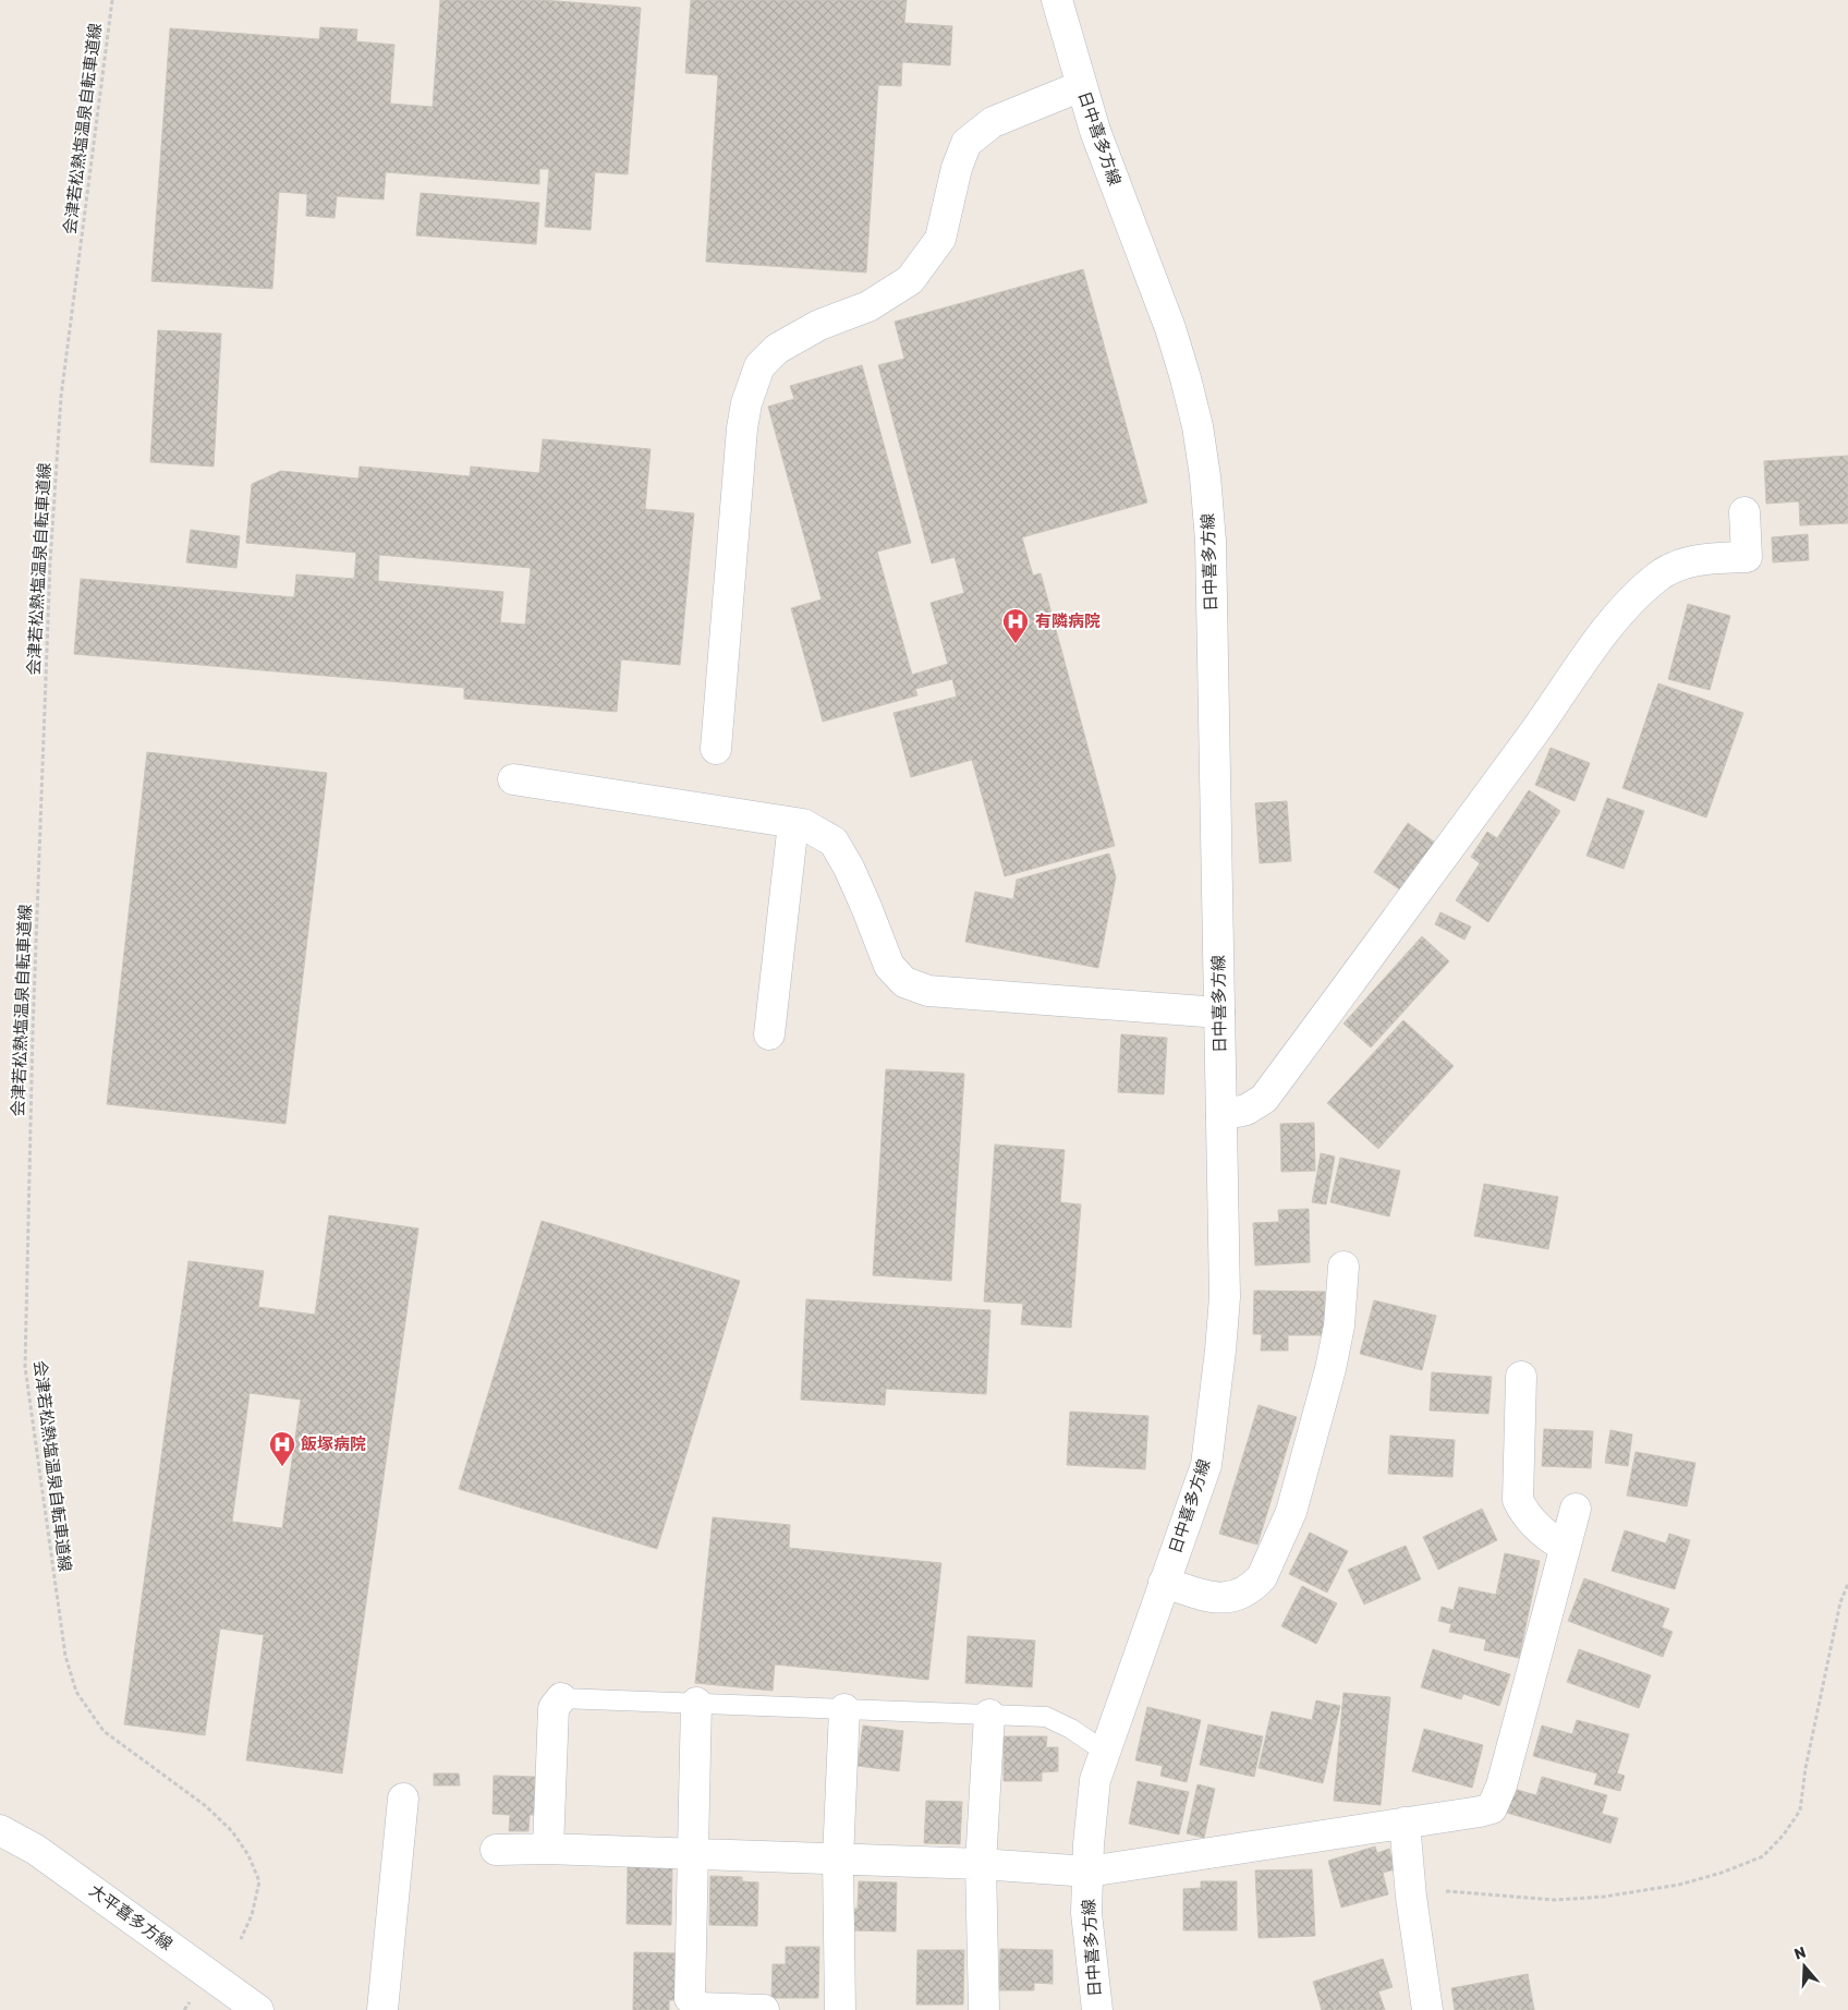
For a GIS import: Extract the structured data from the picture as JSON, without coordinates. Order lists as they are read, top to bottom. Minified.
{"streets":{"street":["日中喜多方線","大平喜多方線"],"path":["会津若松熱塩温泉自転車道線"]},"places":{"hospital":["有隣病院","飯塚病院"]},"north":"top"}
